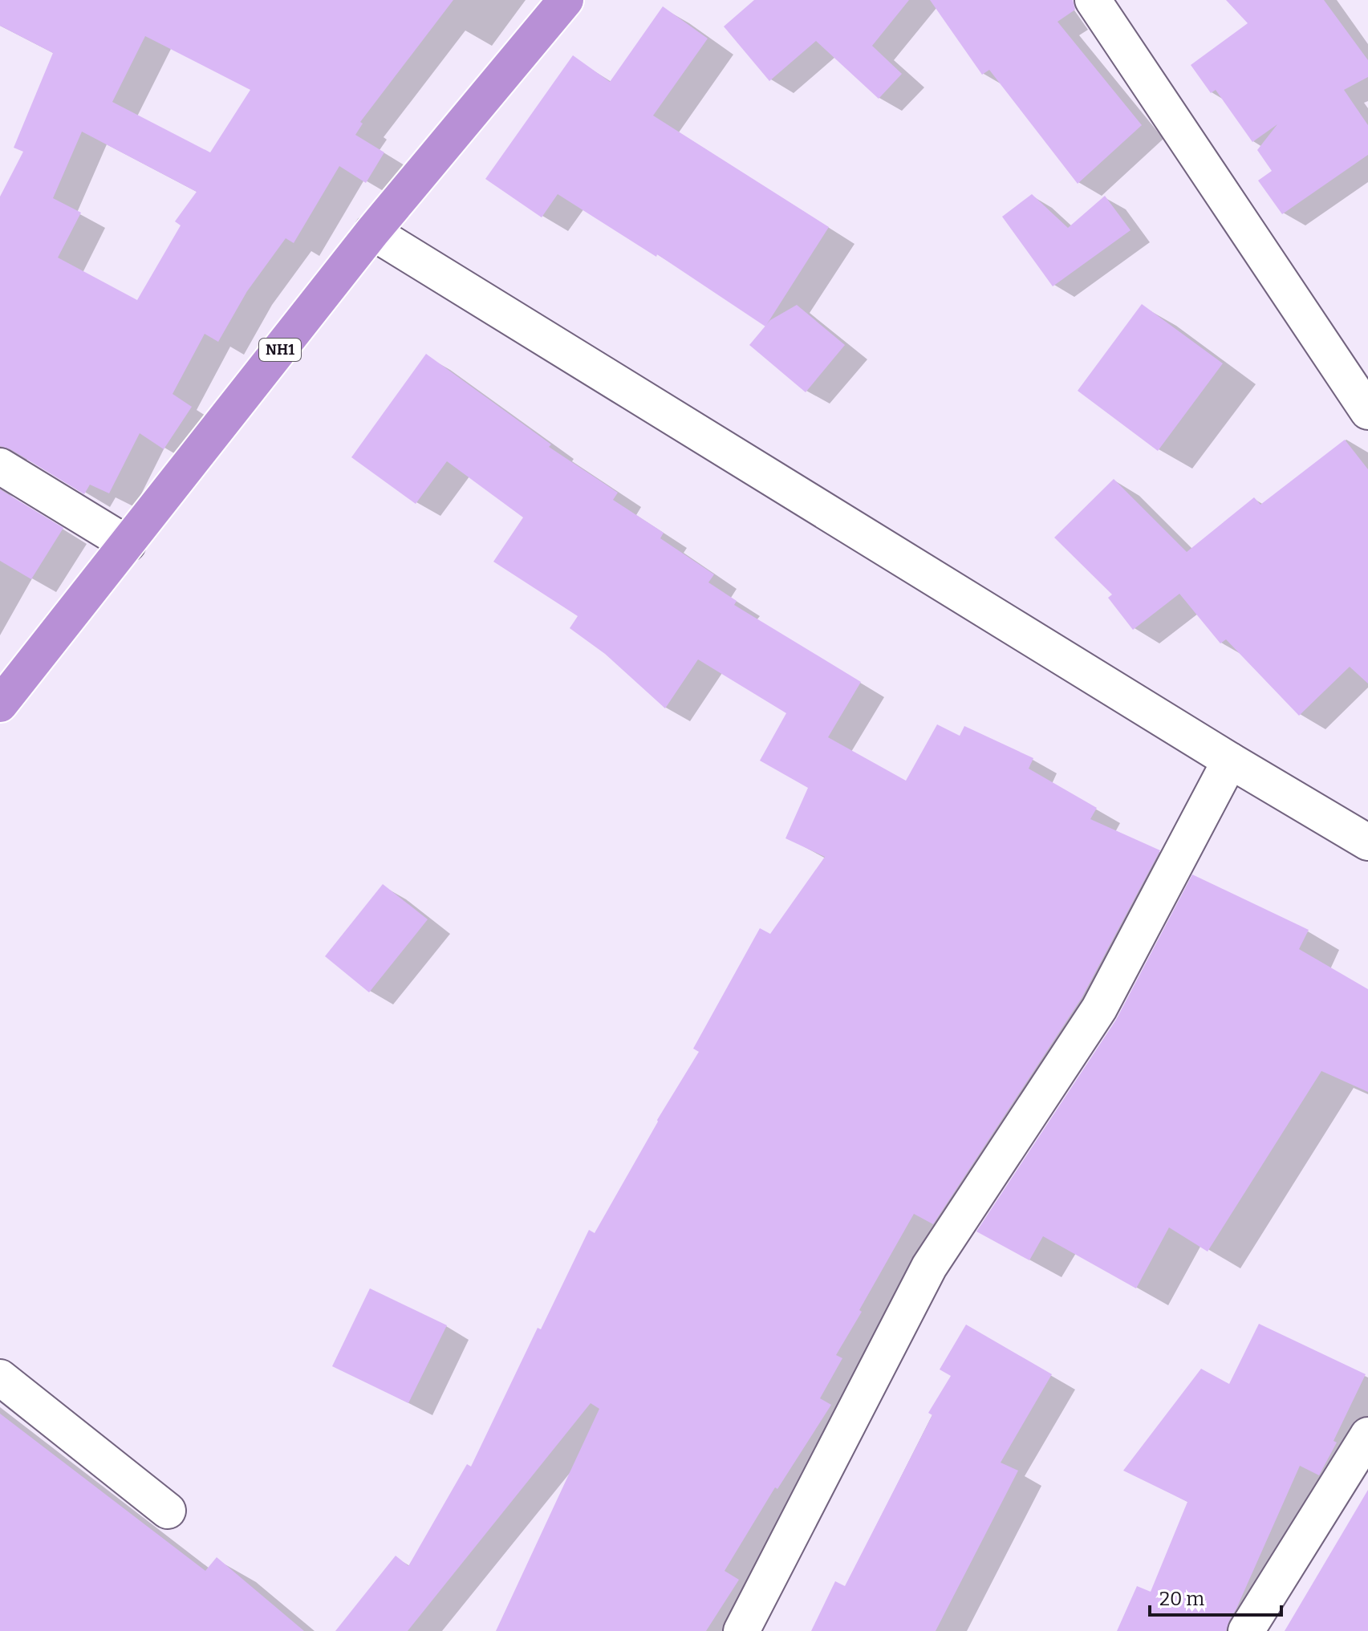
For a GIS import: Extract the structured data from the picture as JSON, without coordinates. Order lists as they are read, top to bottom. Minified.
{"streets":{"highway":["NH1"]},"scale_bar":"20 m"}
